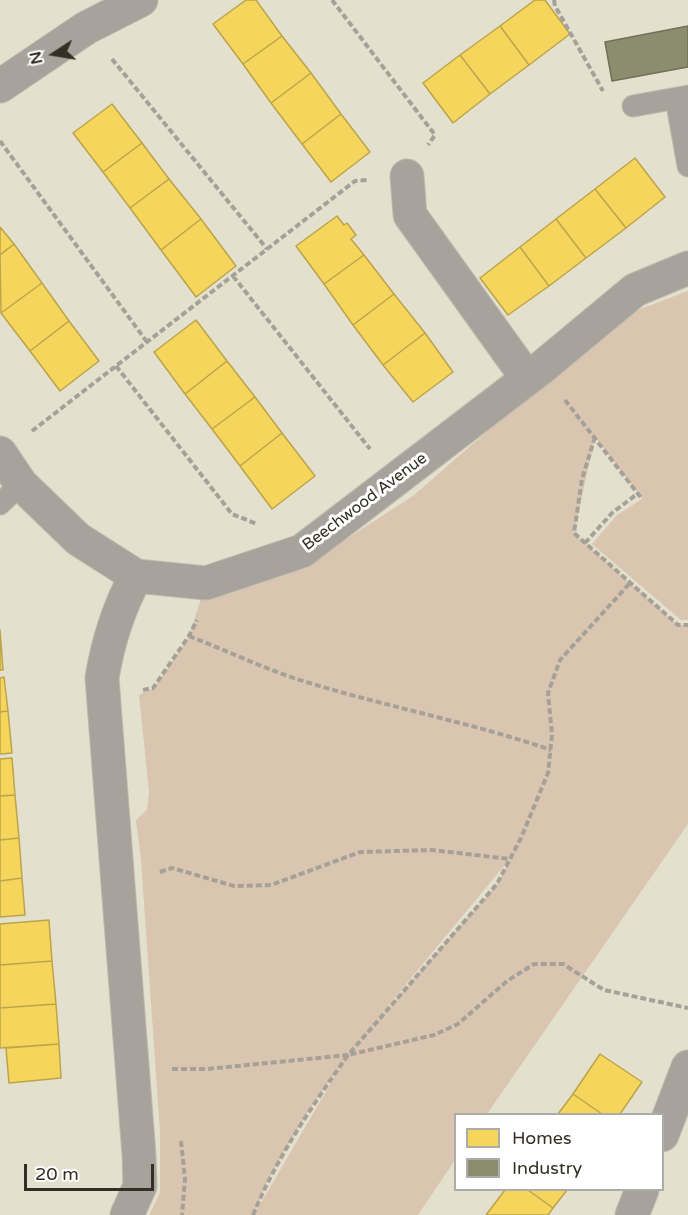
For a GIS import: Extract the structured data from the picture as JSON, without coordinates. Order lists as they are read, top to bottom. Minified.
{"streets":{"street":["Beechwood Avenue"]},"legend":["Homes","Industry"],"scale_bar":"20 m","north":"left"}
